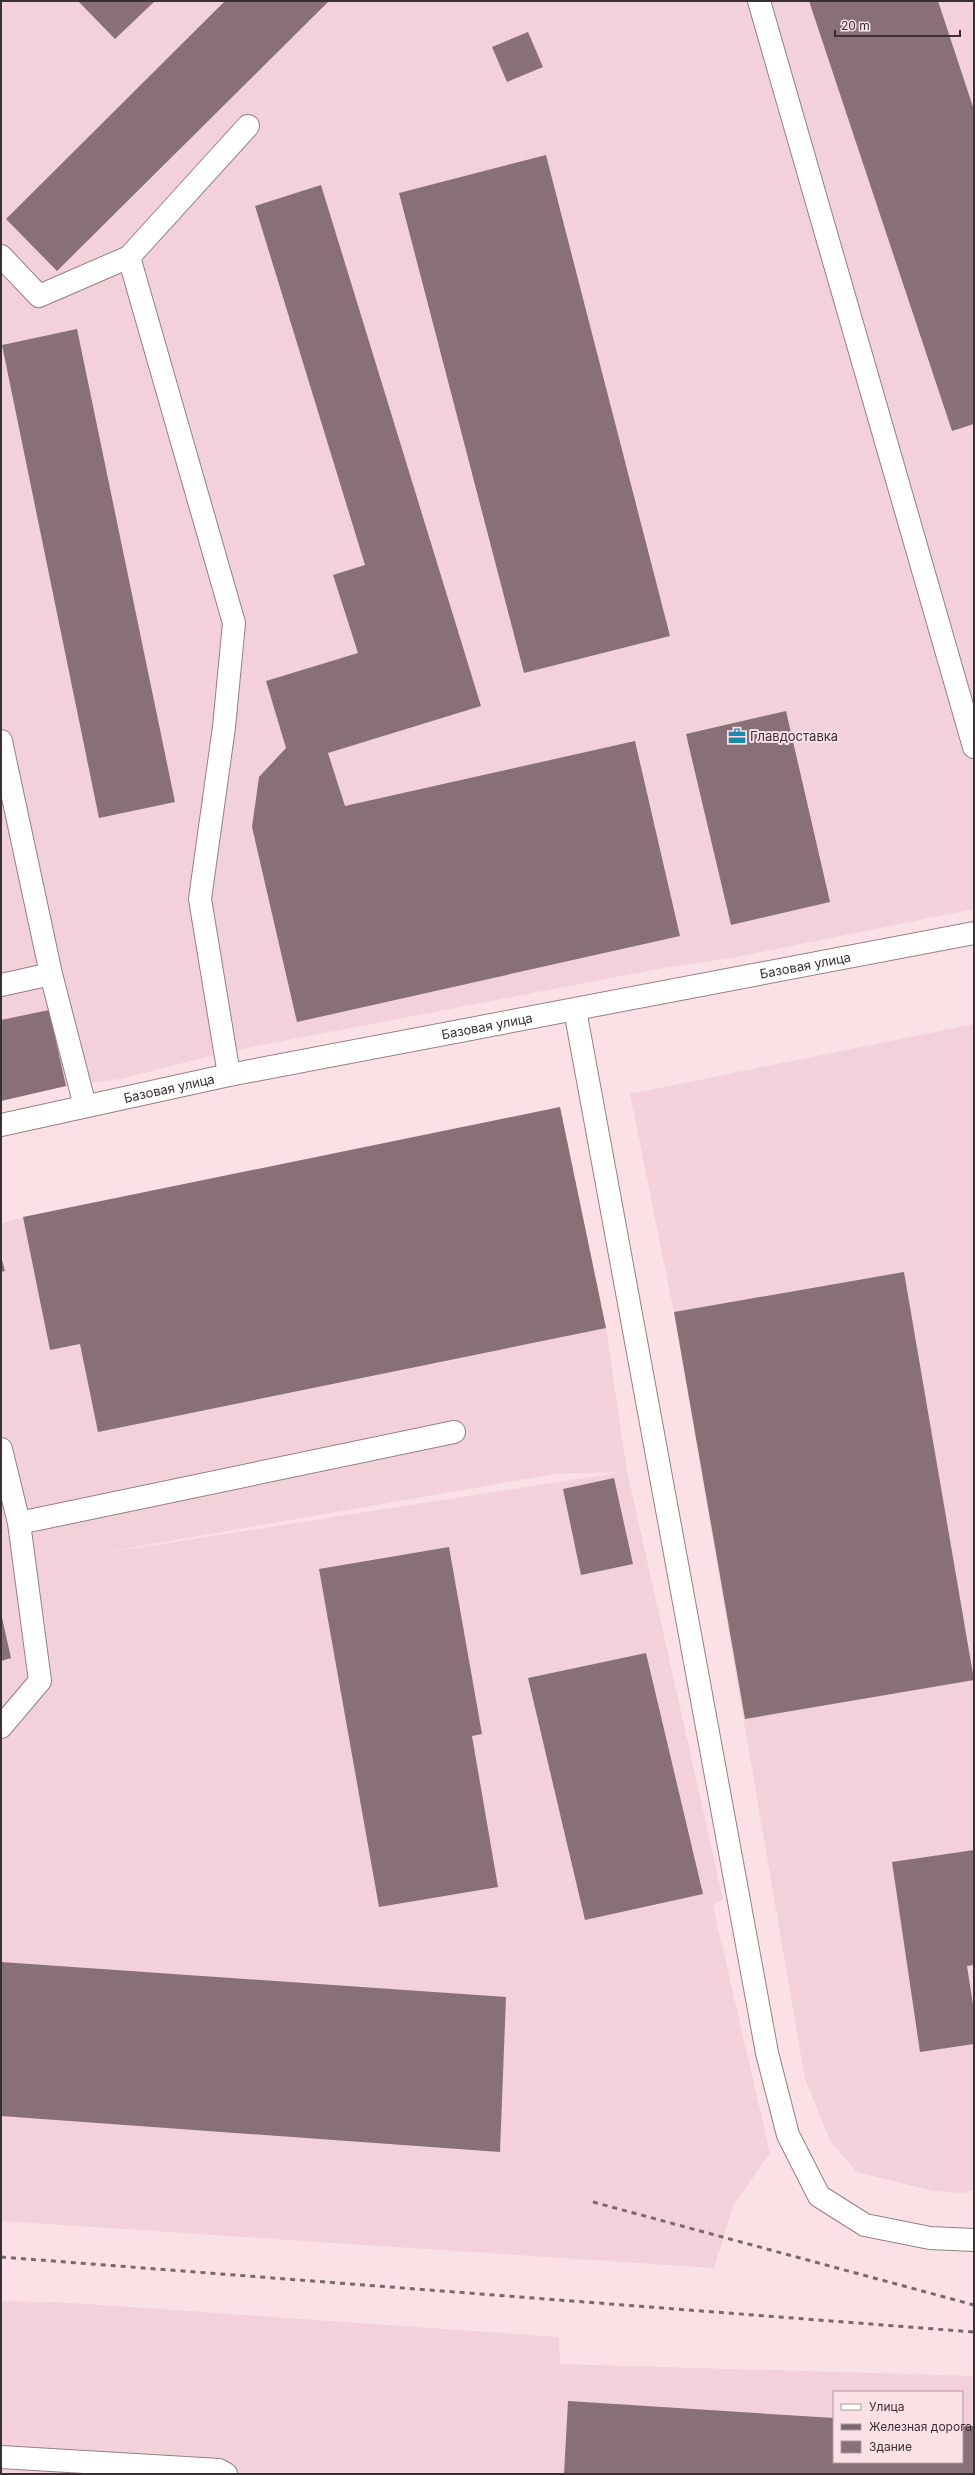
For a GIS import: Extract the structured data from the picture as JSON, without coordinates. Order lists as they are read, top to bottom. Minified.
{"streets":{"street":["Базовая улица"]},"places":{"office":["Главдоставка"]},"legend":["Улица","Железная дорога","Здание"],"scale_bar":"20 m"}
